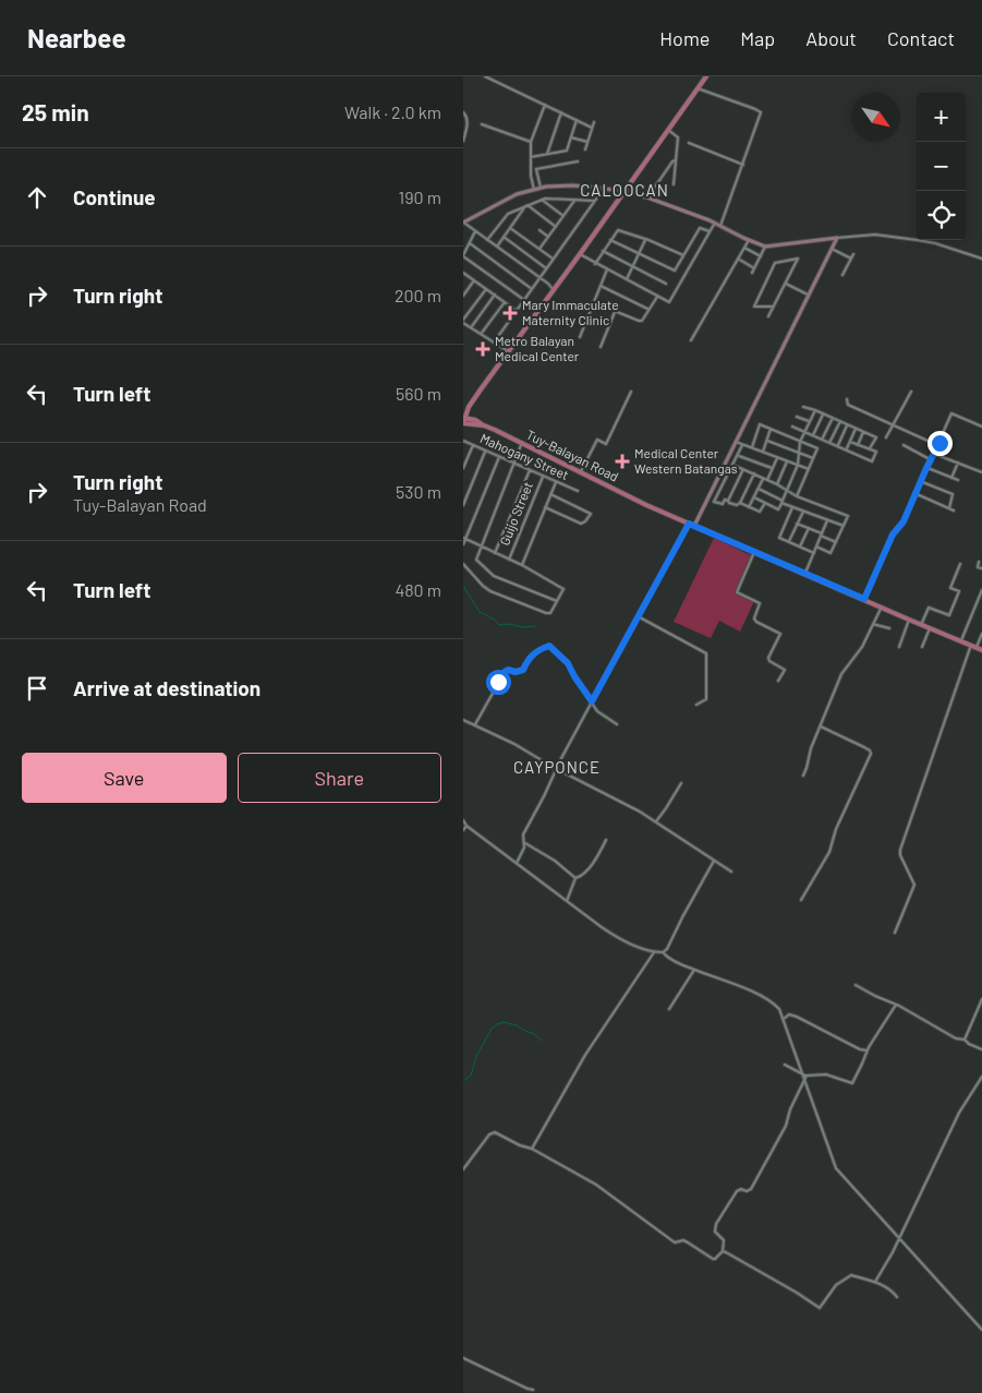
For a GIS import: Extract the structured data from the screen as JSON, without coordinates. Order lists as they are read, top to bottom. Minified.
{"streets":{"main road":["Tuy-Balayan Road"],"street":["Mahogany Street","Guijo Street"]},"crossings":[["Mahogany Street","Guijo Street"]],"districts":["CALOOCAN","CAYPONCE"],"places":{"health":["Mary Immaculate Maternity Clinic","Metro Balayan Medical Center","Medical Center Western Batangas"]},"north":"bottom right","page":{"header":"Nearbee","nav":["Home","Map","About","Contact"],"heading":["25 min","Walk · 2.0 km"],"map_buttons":["+","−"],"list":[["Continue","190 m"],["Turn right","200 m"],["Turn left","560 m"],["Turn right","Tuy-Balayan Road","530 m"],["Turn left","480 m"],"Arrive at destination"],"buttons":["Save","Share"]}}
